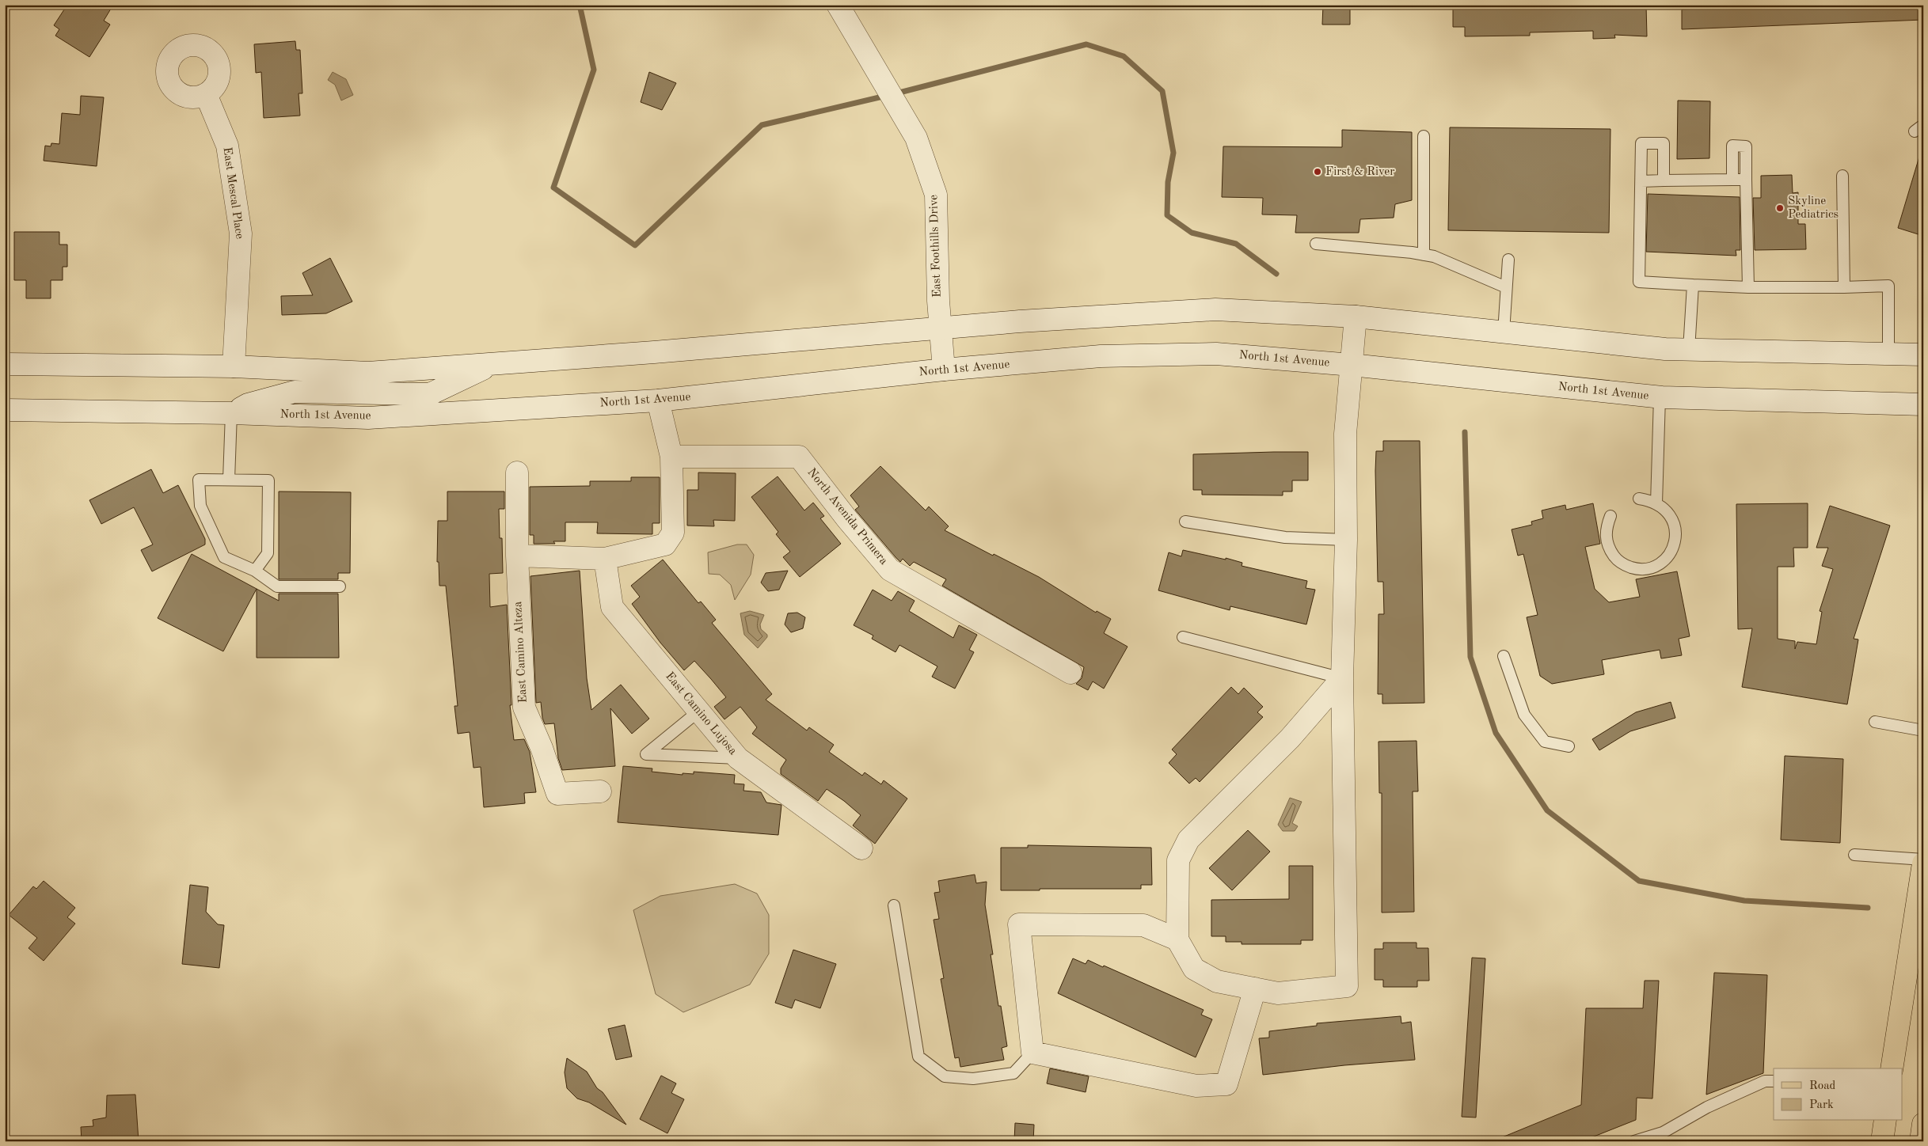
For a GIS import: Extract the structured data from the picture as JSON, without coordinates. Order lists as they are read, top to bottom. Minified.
{"streets":{"main road":["East Mescal Place","East Foothills Drive","North 1st Avenue","North Avenida Primera","East Camino Alteza","East Camino Lujosa"]},"crossings":[["East Foothills Drive","North 1st Avenue"]],"places":["First & River","Skyline Pediatrics"],"legend":["Road","Park"]}
